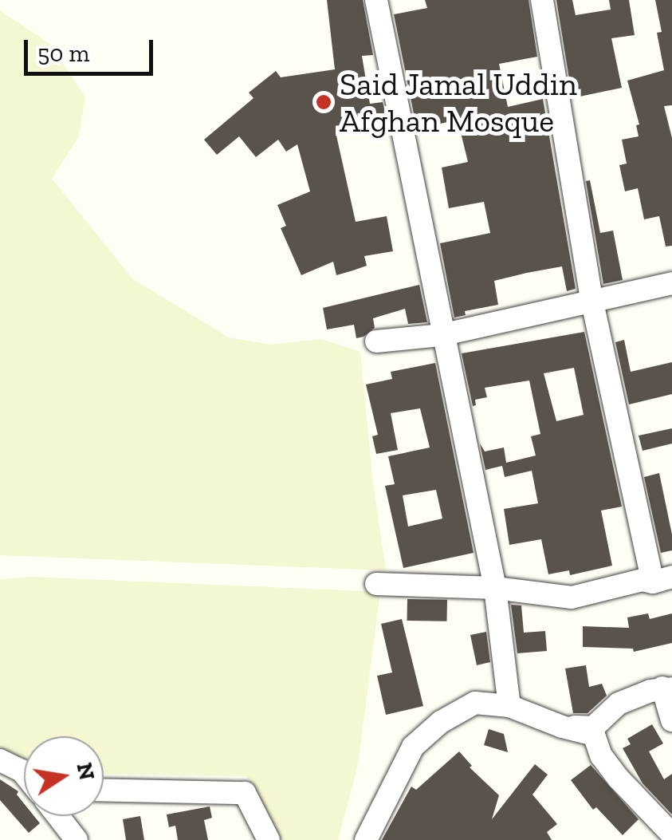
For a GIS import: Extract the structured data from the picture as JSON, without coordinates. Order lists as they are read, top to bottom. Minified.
{"places":["Said Jamal Uddin Afghan Mosque"],"scale_bar":"50 m","north":"right"}
